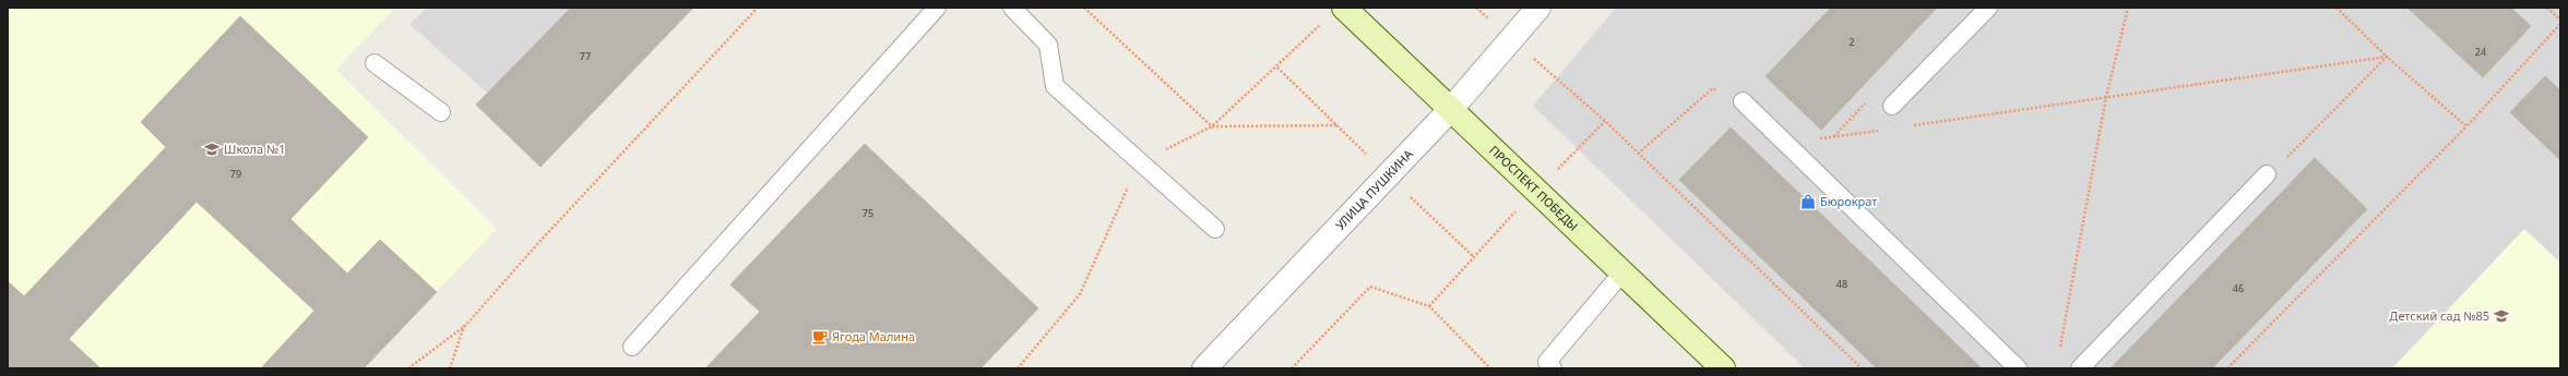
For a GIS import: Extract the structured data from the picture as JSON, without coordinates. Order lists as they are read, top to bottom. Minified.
{"streets":{"main road":["ПРОСПЕКТ ПОБЕДЫ"],"street":["УЛИЦА ПУШКИНА"]},"crossings":[["ПРОСПЕКТ ПОБЕДЫ","УЛИЦА ПУШКИНА"]],"places":{"school or university":["Школа №1","Детский сад №85"],"shop":["Бюрократ"],"cafe":["Ягода Малина"]},"house_numbers":["2","24","77","79","75","48","46"]}
